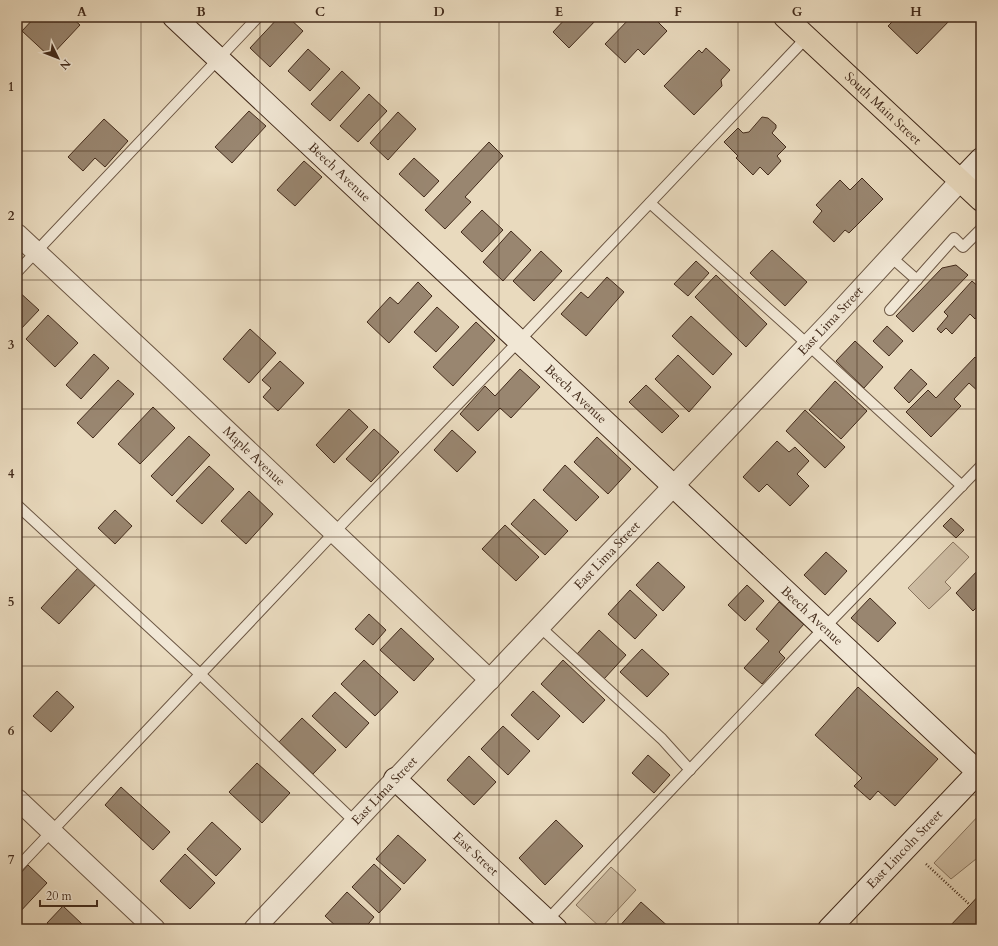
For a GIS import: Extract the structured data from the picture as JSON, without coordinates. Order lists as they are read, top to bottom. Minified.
{"streets":{"main road":["South Main Street"],"street":["Beech Avenue","East Lima Street","Maple Avenue","East Lincoln Street","East Street"]},"crossings":[["South Main Street","East Lima Street"],["Beech Avenue","East Lima Street"],["Beech Avenue","East Lincoln Street"],["East Lima Street","Maple Avenue"],["East Lima Street","East Street"]],"scale_bar":"20 m","north":"bottom right","grid":{"columns":["A","B","C","D","E","F","G","H"],"rows":["1","2","3","4","5","6","7"]}}
